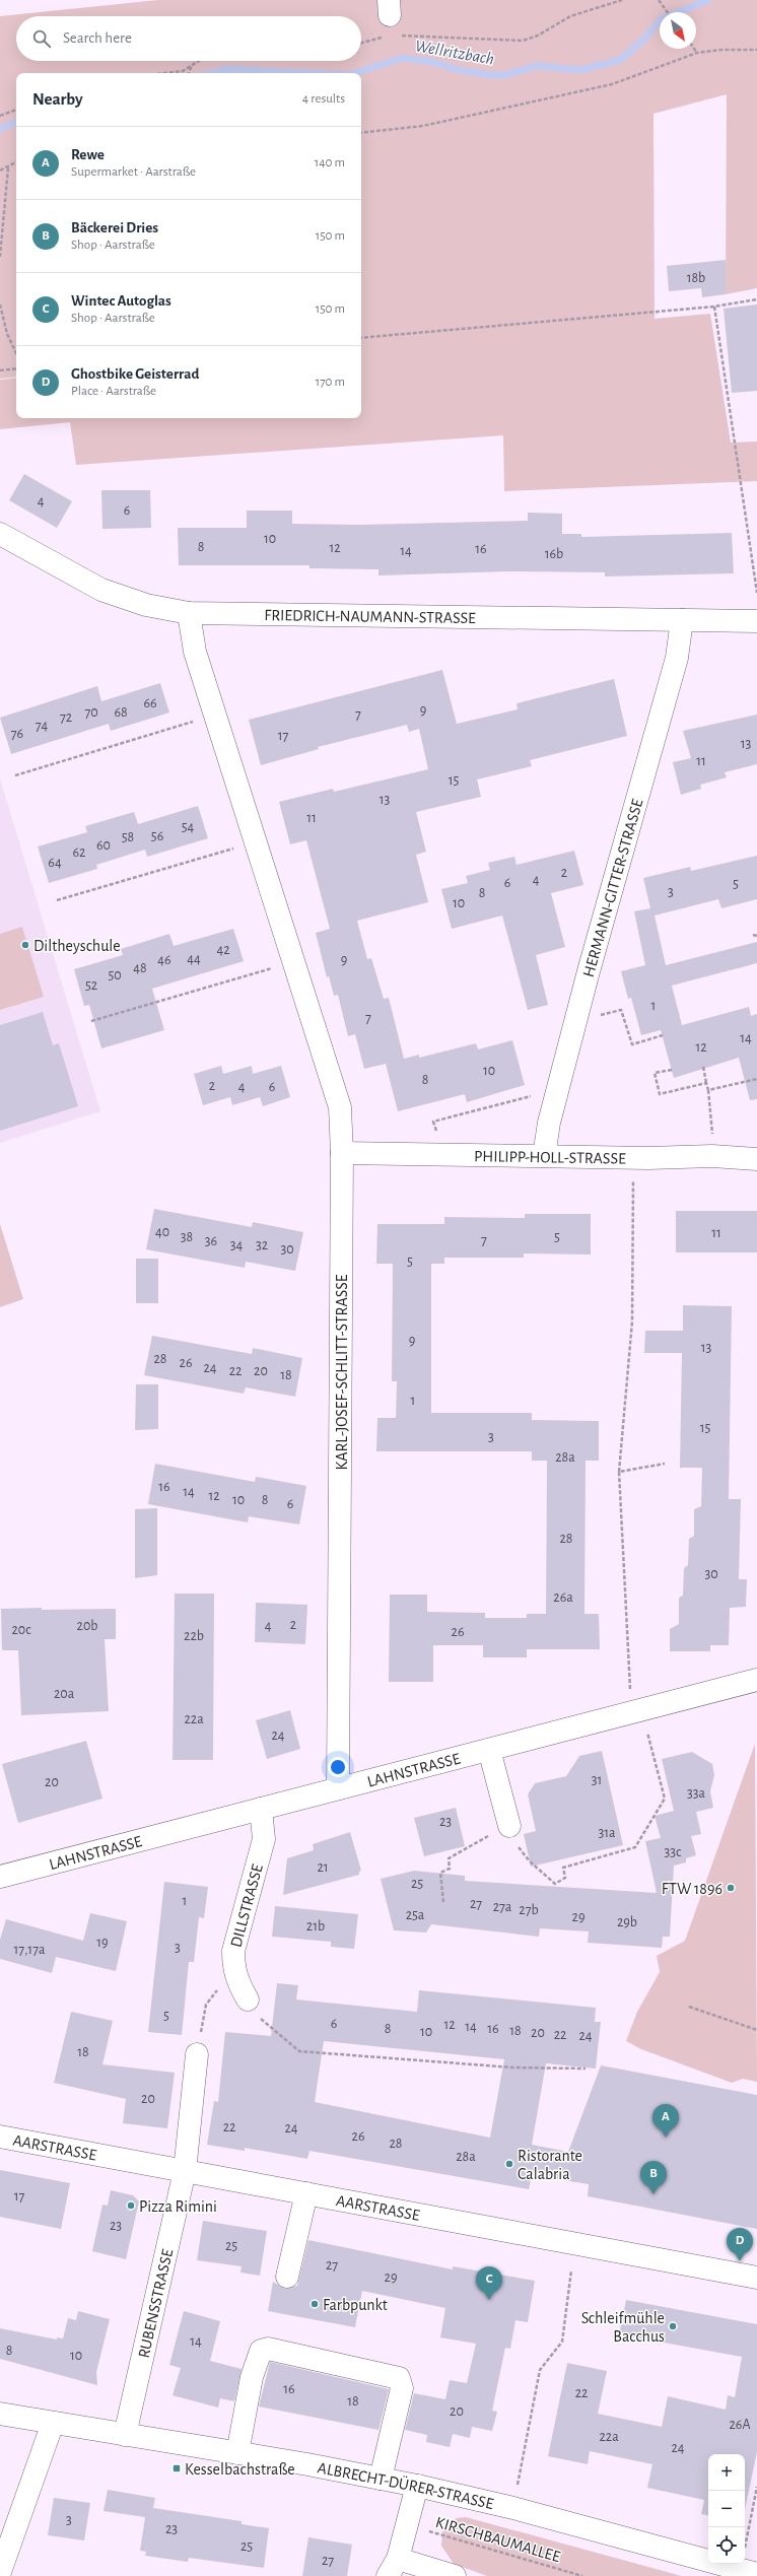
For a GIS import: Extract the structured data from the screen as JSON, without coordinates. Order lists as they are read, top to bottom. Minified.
{"streets":{"street":["FRIEDRICH-NAUMANN-STRASSE","HERMANN-GITTER-STRASSE","PHILIPP-HOLL-STRASSE","KARL-JOSEF-SCHLITT-STRASSE","LAHNSTRASSE","DILLSTRASSE","AARSTRASSE","RUBENSSTRASSE","ALBRECHT-DÜRER-STRASSE"],"path":["KIRSCHBAUMALLEE"]},"crossings":[["FRIEDRICH-NAUMANN-STRASSE","HERMANN-GITTER-STRASSE"],["FRIEDRICH-NAUMANN-STRASSE","KARL-JOSEF-SCHLITT-STRASSE"],["HERMANN-GITTER-STRASSE","PHILIPP-HOLL-STRASSE"],["PHILIPP-HOLL-STRASSE","KARL-JOSEF-SCHLITT-STRASSE"],["KARL-JOSEF-SCHLITT-STRASSE","LAHNSTRASSE"],["LAHNSTRASSE","DILLSTRASSE"],["AARSTRASSE","RUBENSSTRASSE"],["RUBENSSTRASSE","ALBRECHT-DÜRER-STRASSE"]],"water":["Wellritzbach"],"places":{"other":["Diltheyschule","FTW 1896","Ristorante Calabria","Pizza Rimini","Farbpunkt","Schleifmühle Bacchus"],"transit":["Kesselbachstraße"]},"house_numbers":["18b","4","6","10","8","12","16","14","16b","66","9","70","68","7","72","74","76","17","13","11","15","13","11","54","56","58","60","62","64","2","4","6","5","3","8","10","42","44","46","9","48","50","52","1","7","14","12","10","8","2","4","6","40","11","38","5","7","36","34","32","30","5","9","13","28","26","24","22","20","18","1","15","3","28a","16","14","12","10","8","6","28","30","26a","2","20b","4","20c","26","22b","20a","22a","24","31","20","33a","23","31a","33c","21","25","1","27","27a","27b","25a","29","29b","21b","19","3","17,17a","5","6","12","14","8","16","18","10","20","22","24","18","20","22","24","26","28","28a","17","23","25","27","29","14","8","10","16","22","18","20","26A","22a","24","3","23","25","27"],"north":"bottom right","page":{"search":"Search here","heading":["Nearby","4 results"],"list":[{"mark":"A","name":"Rewe","note":"Supermarket · Aarstraße","value":"140 m"},{"mark":"B","name":"Bäckerei Dries","note":"Shop · Aarstraße","value":"150 m"},{"mark":"C","name":"Wintec Autoglas","note":"Shop · Aarstraße","value":"150 m"},{"mark":"D","name":"Ghostbike Geisterrad","note":"Place · Aarstraße","value":"170 m"}],"pins":["A","B","D","C"],"map_buttons":["+","−"]}}
